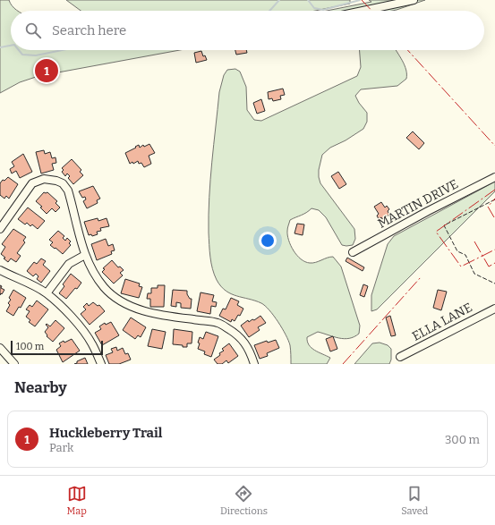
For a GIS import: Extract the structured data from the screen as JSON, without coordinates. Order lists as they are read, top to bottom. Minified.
{"streets":{"street":["MARTIN DRIVE","ELLA LANE"]},"scale_bar":"100 m","page":{"search":"Search here","pins":"1","scale":"100 m","heading":"Nearby","list":[{"mark":"1","name":"Huckleberry Trail","note":"Park","value":"300 m"}],"nav":["Map","Directions","Saved"]}}
